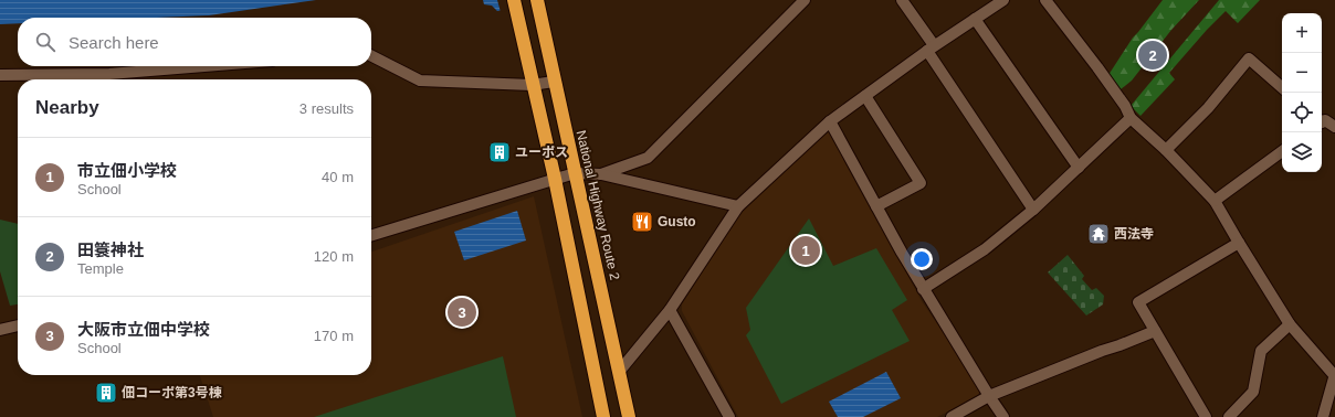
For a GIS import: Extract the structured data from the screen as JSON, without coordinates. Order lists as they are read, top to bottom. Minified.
{"streets":{"highway":["National Highway Route 2"]},"places":{"building":["ユーポス","佃コーポ第3号棟"],"restaurant":["Gusto"],"temple":["西法寺"]},"page":{"map_buttons":["+","−"],"search":"Search here","pins":["2","1","3"],"heading":["Nearby","3 results"],"list":[{"mark":"1","name":"市立佃小学校","note":"School","value":"40 m"},{"mark":"2","name":"田簑神社","note":"Temple","value":"120 m"},{"mark":"3","name":"大阪市立佃中学校","note":"School","value":"170 m"}]}}
